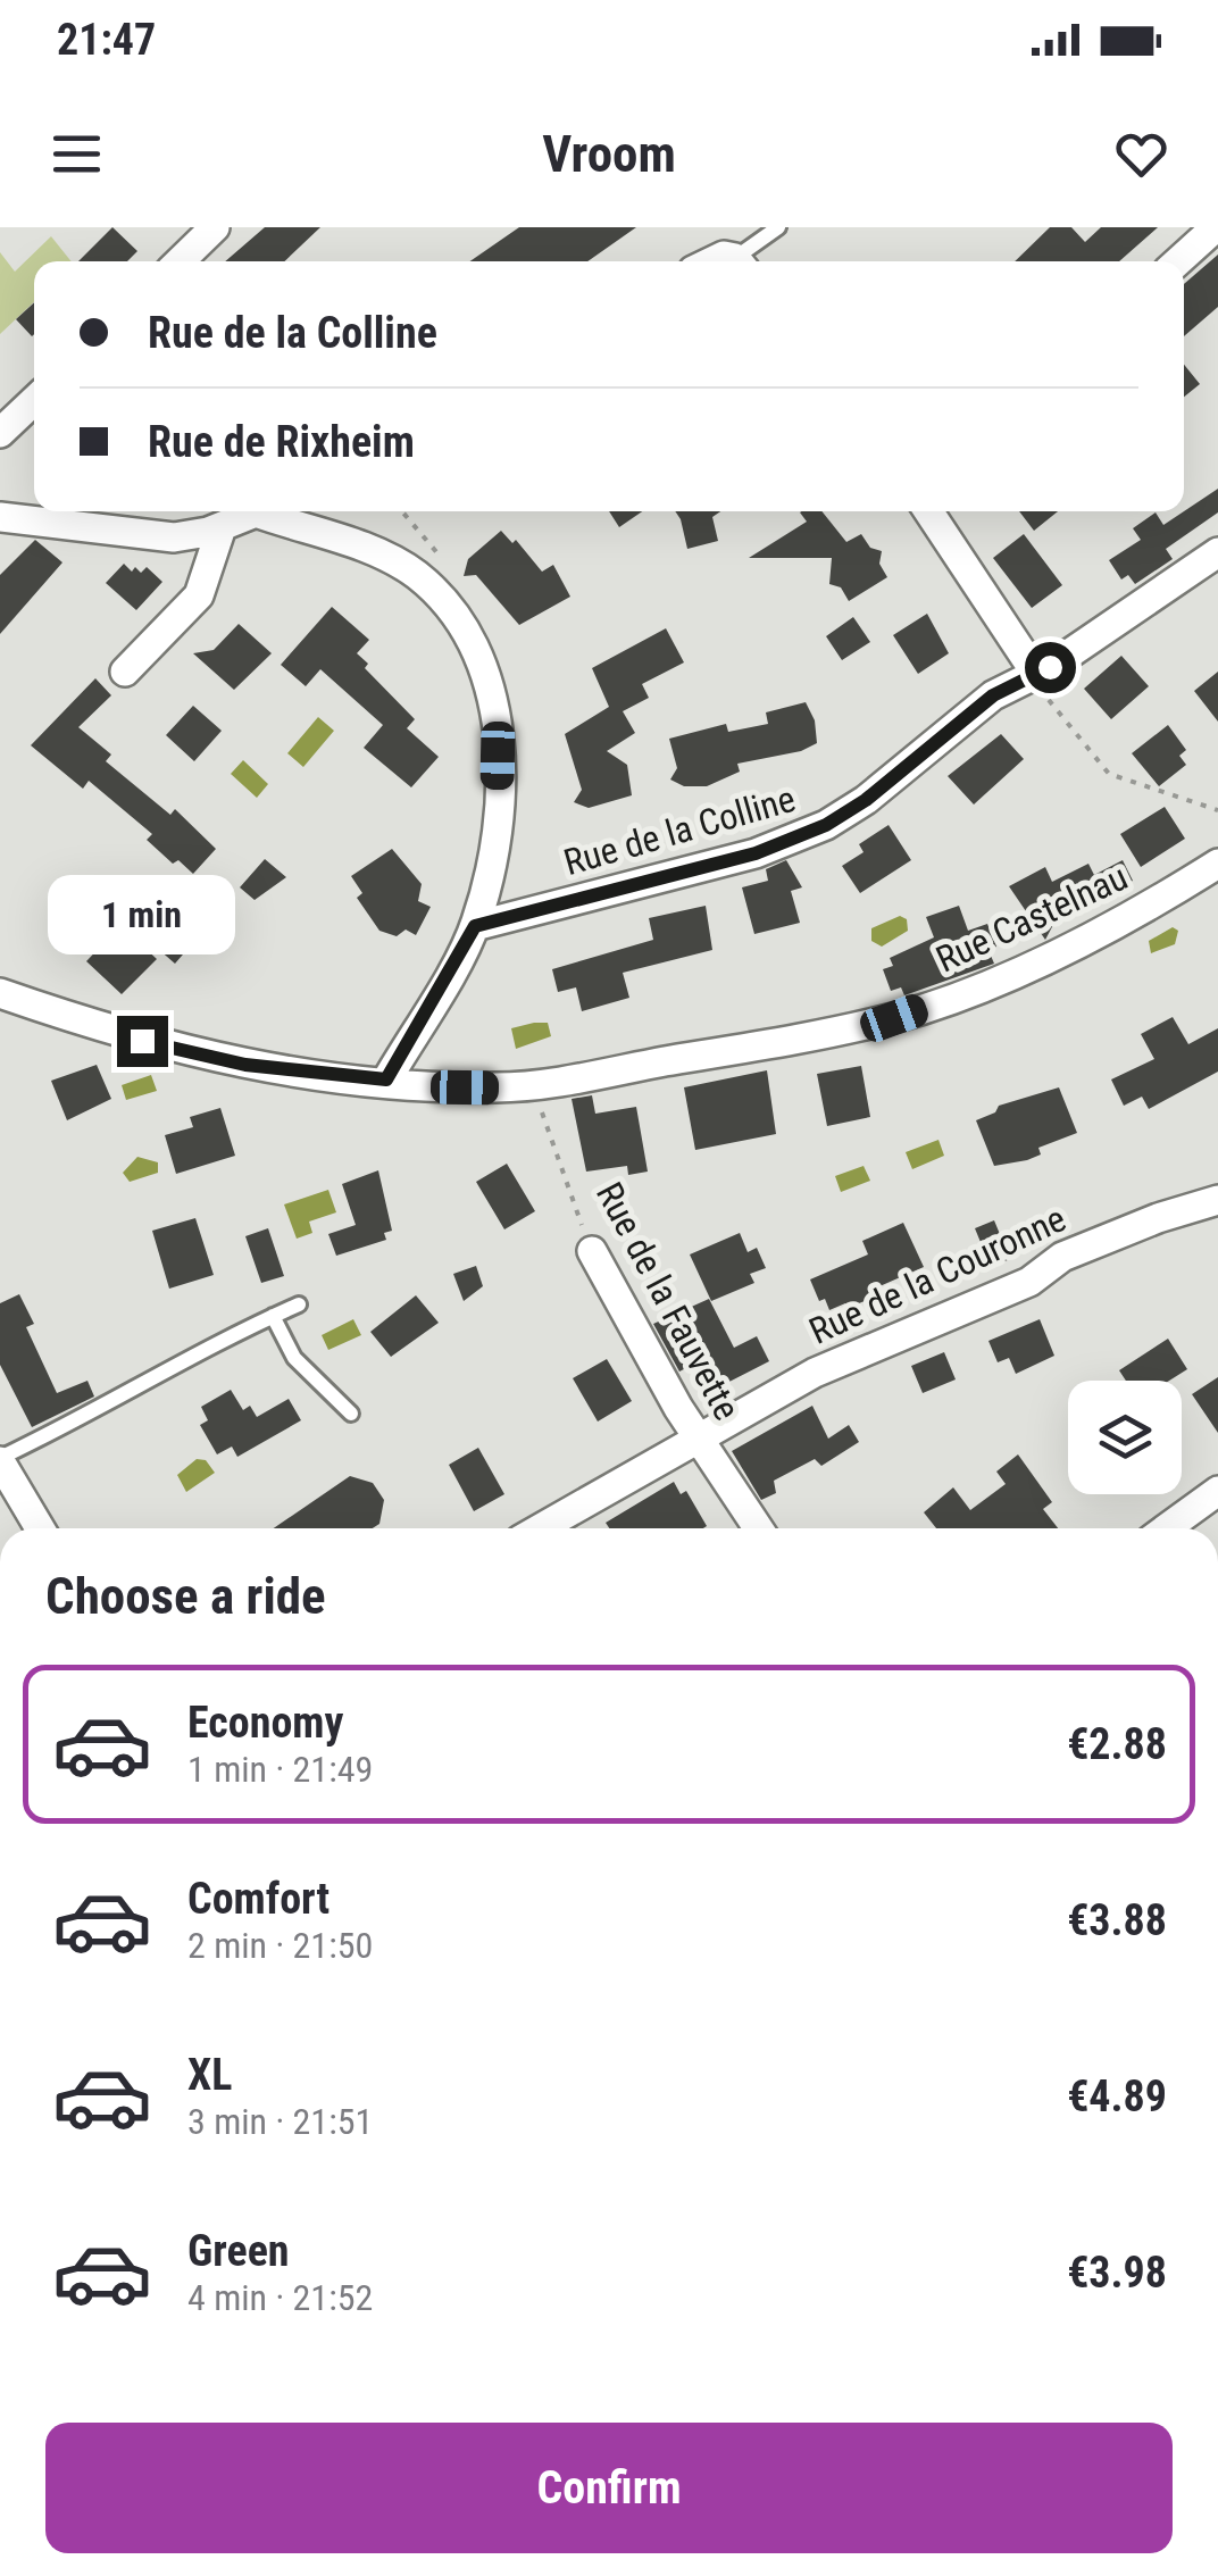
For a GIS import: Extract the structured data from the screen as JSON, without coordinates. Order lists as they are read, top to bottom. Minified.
{"streets":{"street":["Rue de la Colline","Rue Castelnau","Rue de la Couronne","Rue de la Fauvette"]},"crossings":[["Rue Castelnau","Rue de la Fauvette"],["Rue de la Couronne","Rue de la Fauvette"]],"page":{"status":"21:47","header":"Vroom","banner":["Rue de la Colline","Rue de Rixheim"],"bubble":"1 min","heading":"Choose a ride","list":[{"name":"Economy","note":"1 min · 21:49","value":"€2.88"},{"name":"Comfort","note":"2 min · 21:50","value":"€3.88"},{"name":"XL","note":"3 min · 21:51","value":"€4.89"},{"name":"Green","note":"4 min · 21:52","value":"€3.98"}],"buttons":"Confirm"}}
